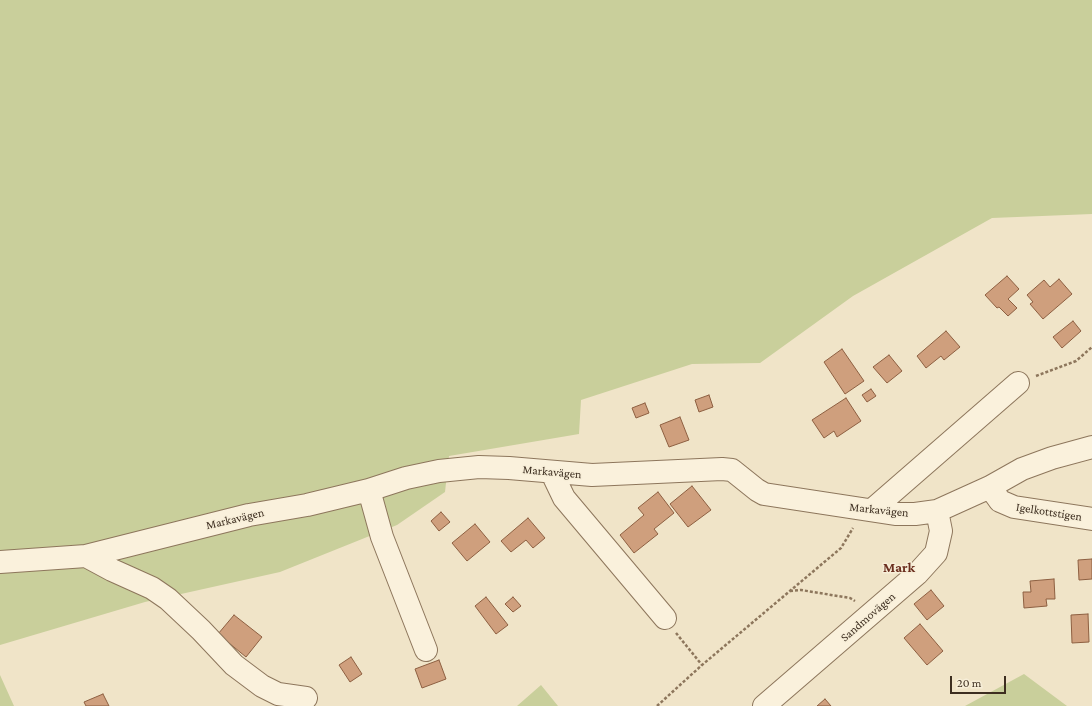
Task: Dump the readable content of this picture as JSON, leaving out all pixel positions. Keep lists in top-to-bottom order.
{
  "streets": {
    "street": ["Markavägen", "Igelkottstigen", "Sandmovägen"]
  },
  "crossings": [
    ["Markavägen", "Igelkottstigen"],
    ["Markavägen", "Sandmovägen"]
  ],
  "districts": ["Mark"],
  "scale_bar": "20 m"
}
